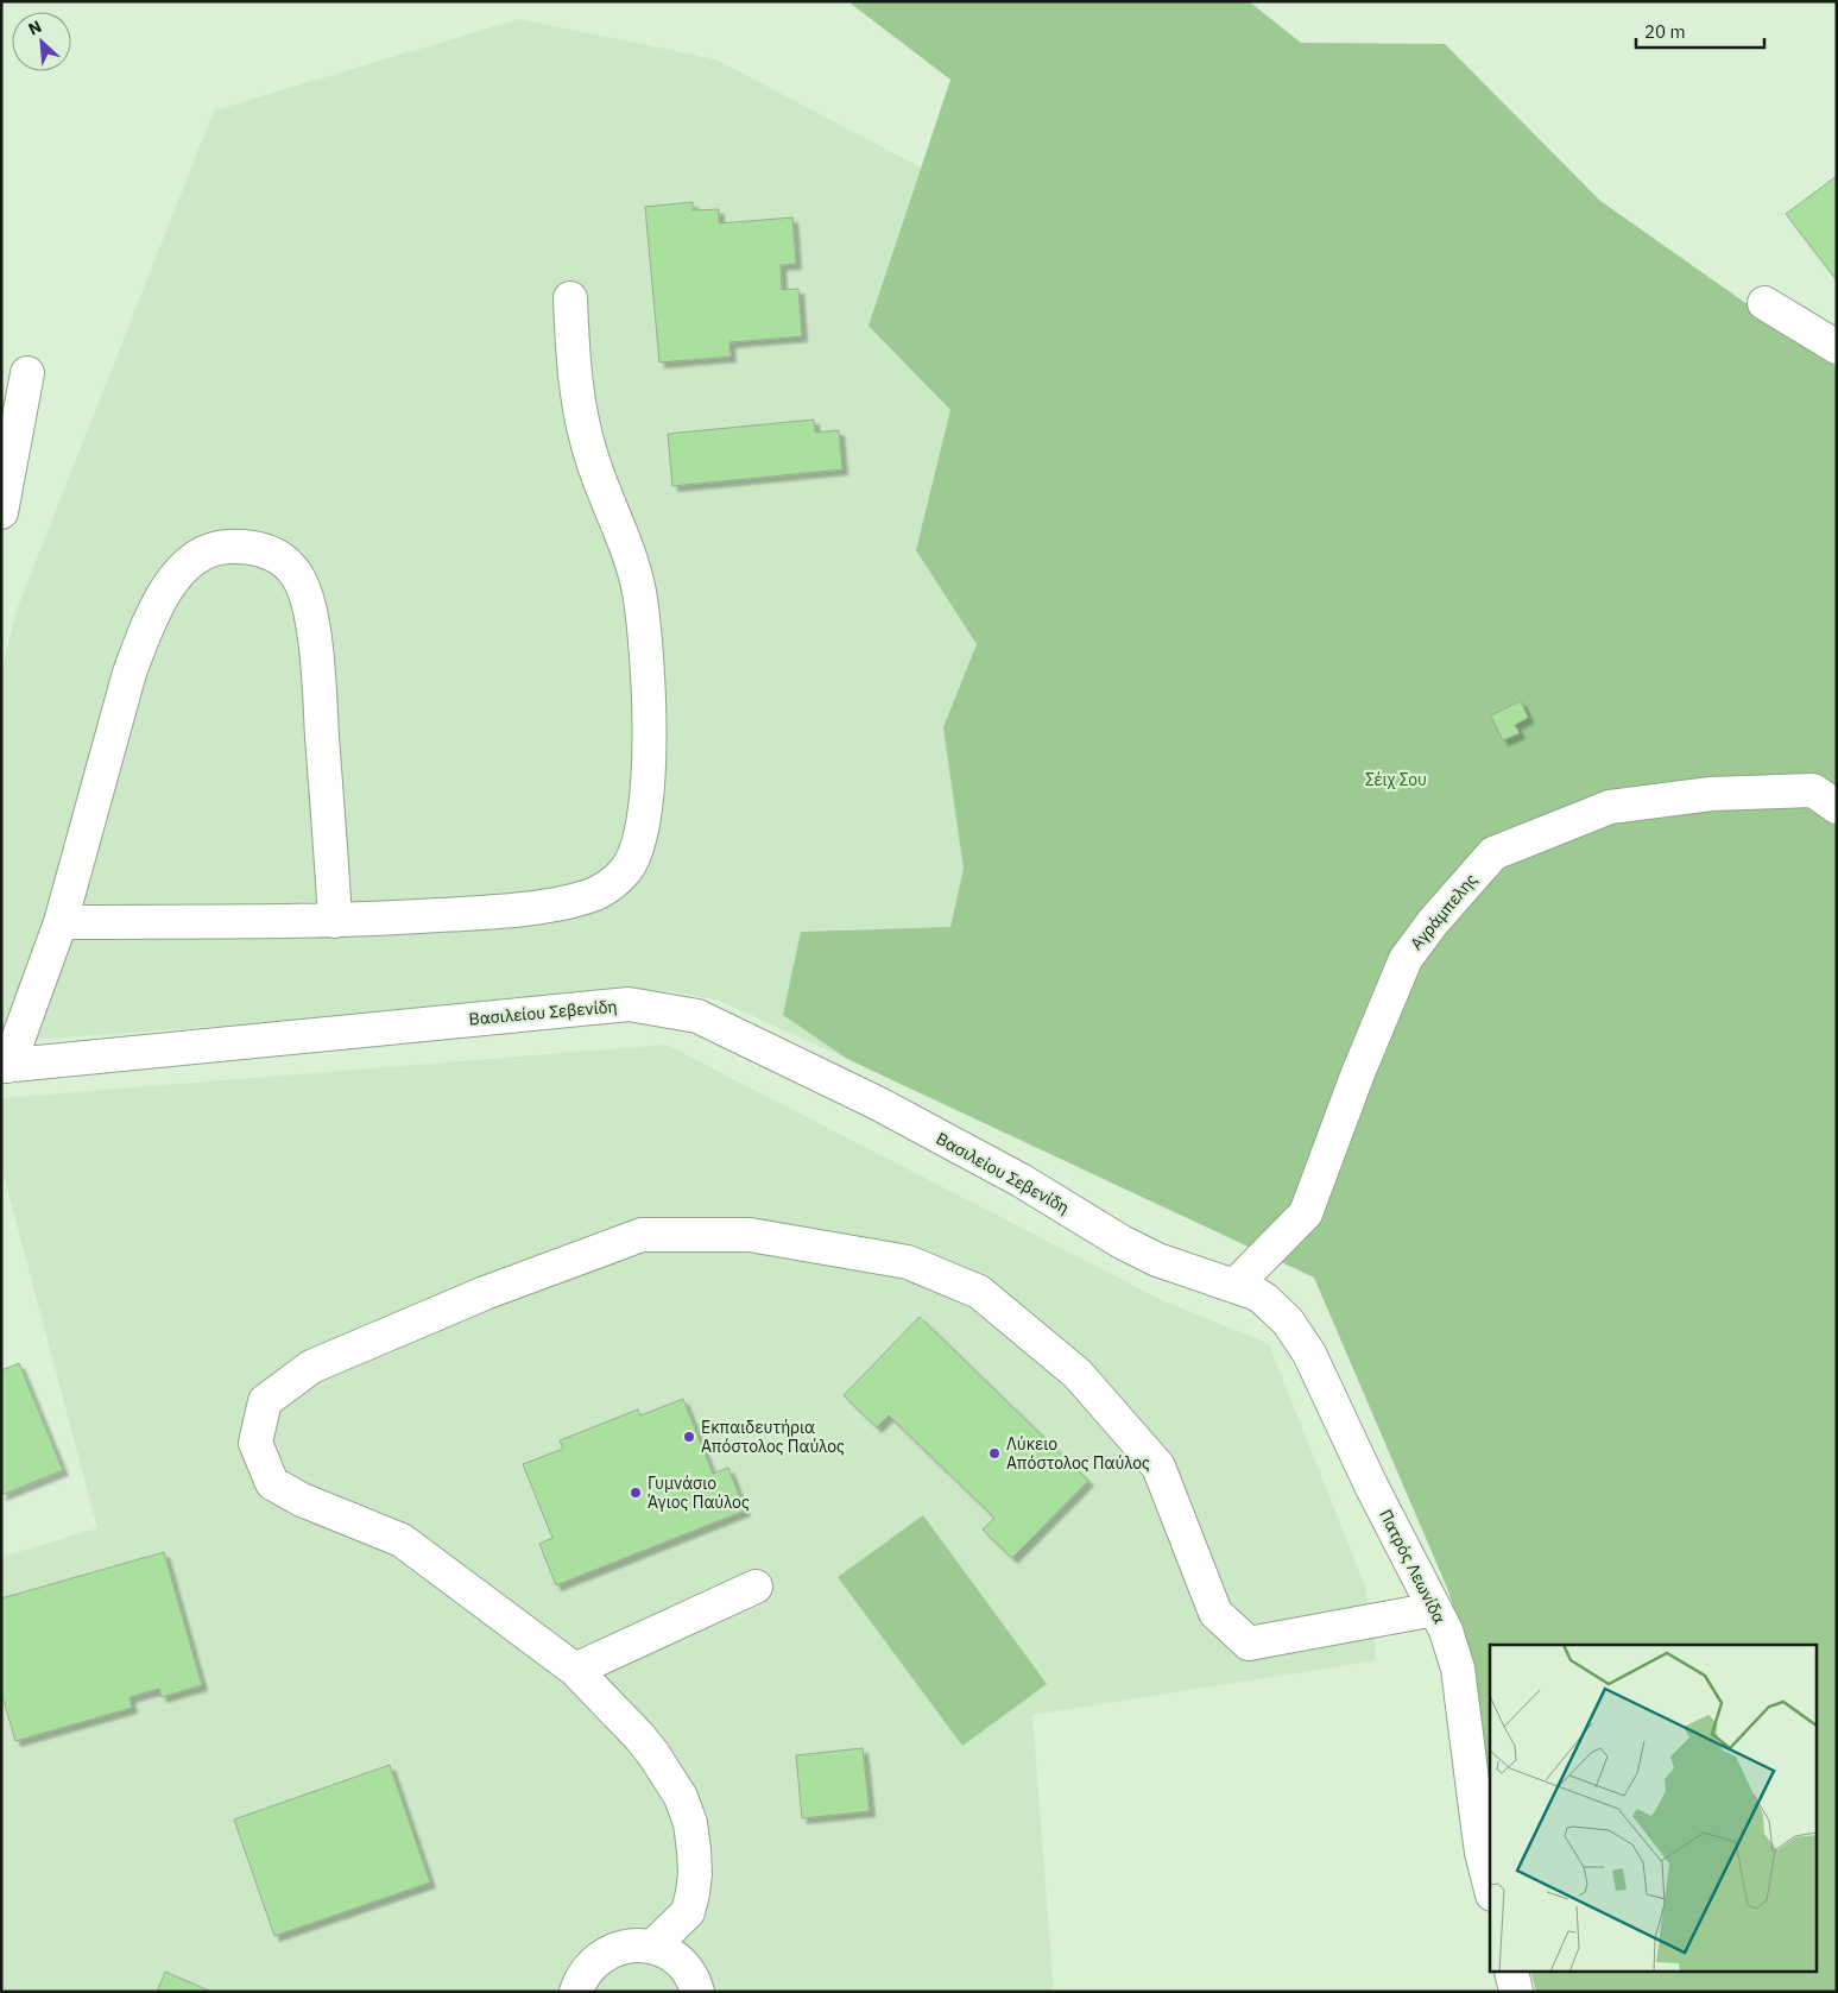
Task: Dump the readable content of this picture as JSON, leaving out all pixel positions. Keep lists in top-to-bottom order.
{
  "streets": {
    "street": ["Αγράμπελης", "Βασιλείου Σεβενίδη", "Πατρός Λεωνίδα"]
  },
  "crossings": [
    ["Αγράμπελης", "Βασιλείου Σεβενίδη"],
    ["Αγράμπελης", "Πατρός Λεωνίδα"],
    ["Βασιλείου Σεβενίδη", "Πατρός Λεωνίδα"]
  ],
  "parks": ["Σέιχ Σου"],
  "places": ["Εκπαιδευτήρια Απόστολος Παύλος", "Λύκειο Απόστολος Παύλος", "Γυμνάσιο Άγιος Παύλος"],
  "scale_bar": "20 m",
  "north": "top left"
}
